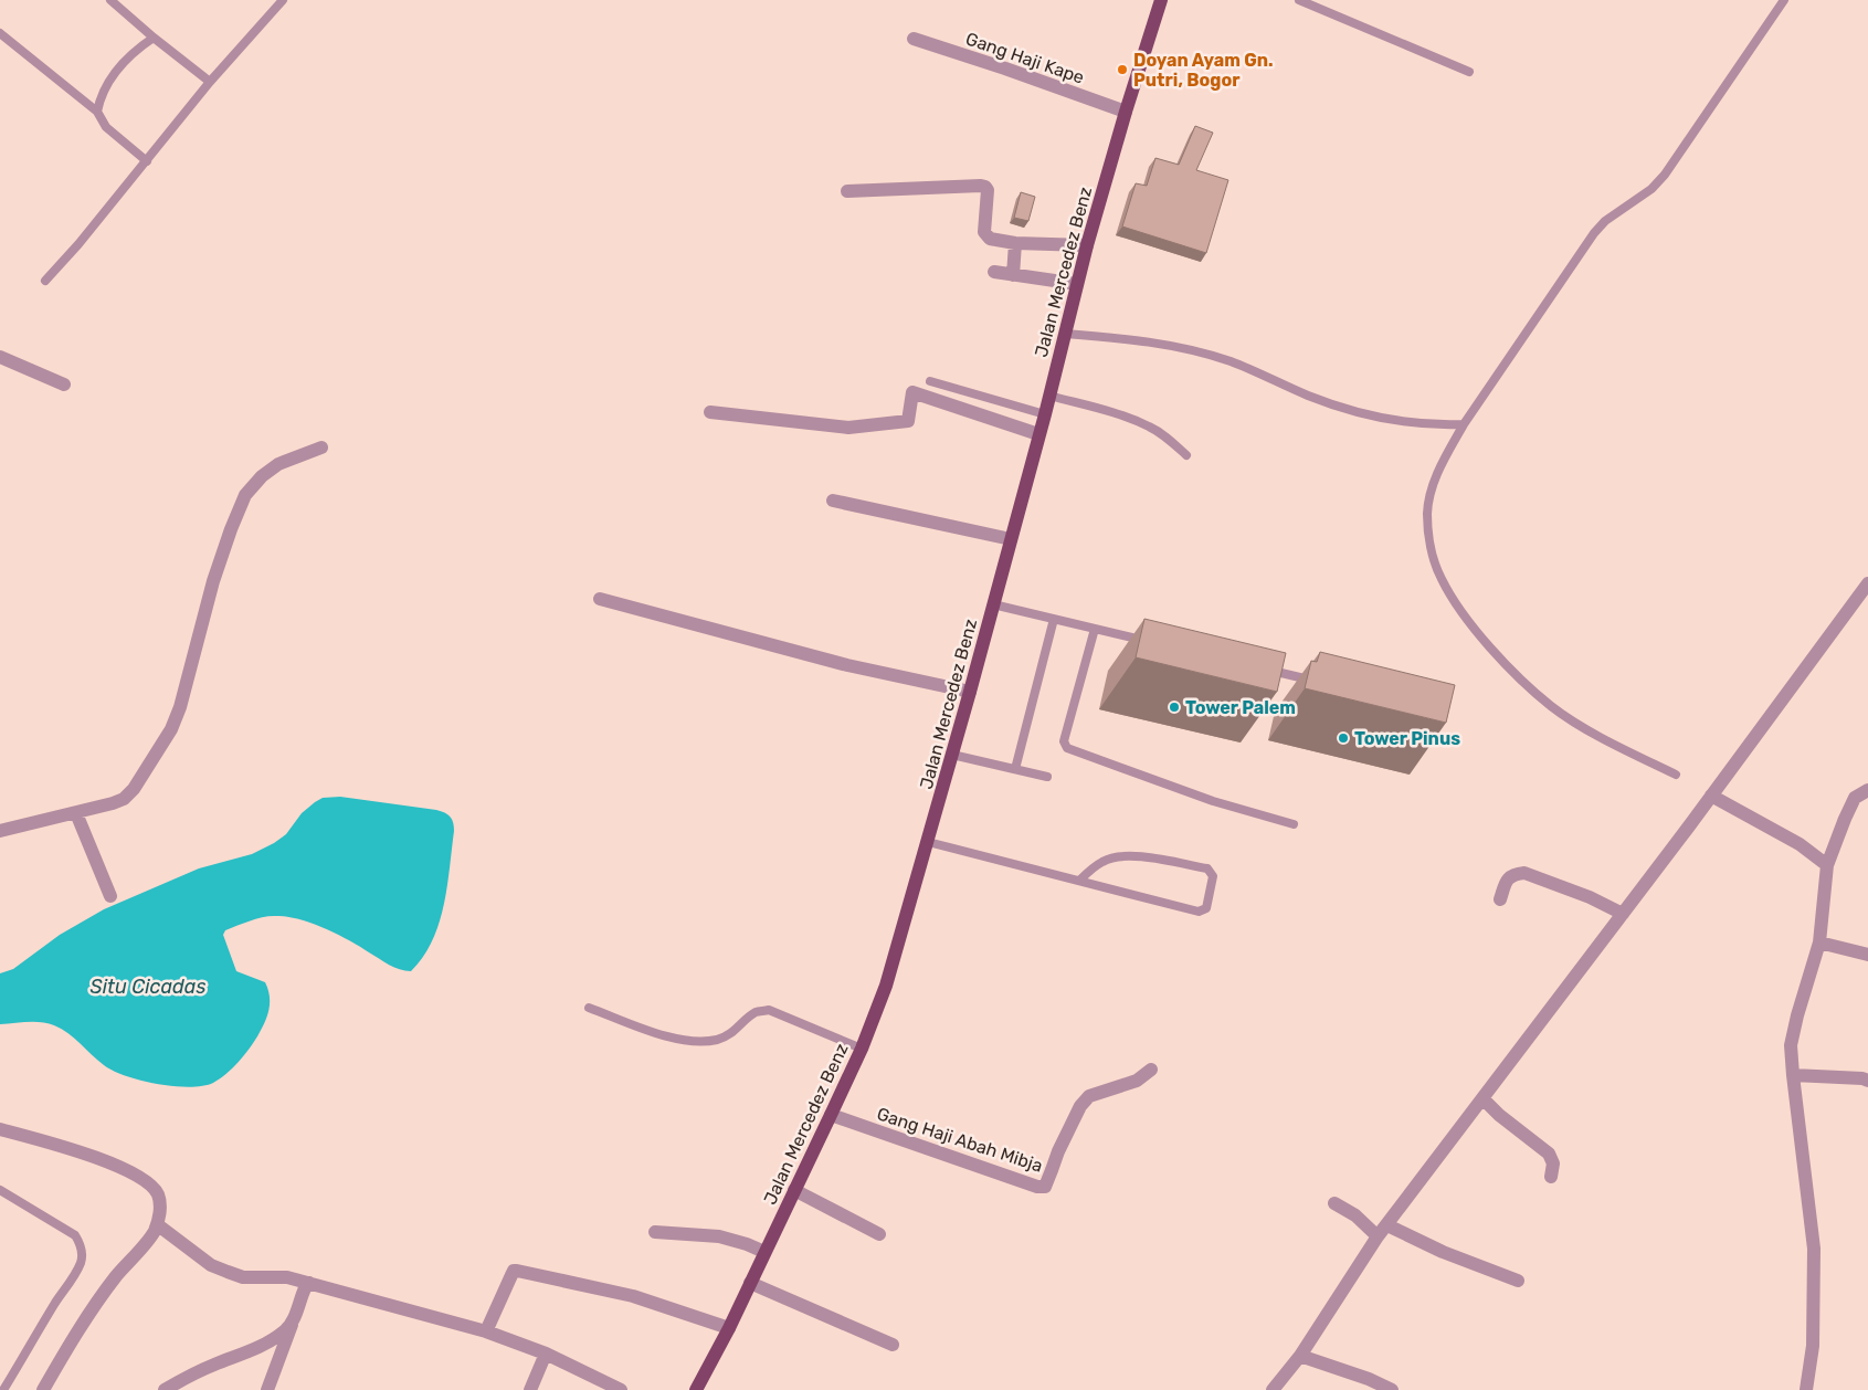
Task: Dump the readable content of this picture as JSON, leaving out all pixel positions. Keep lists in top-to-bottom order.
{
  "streets": {
    "main road": ["Jalan Mercedez Benz"],
    "street": ["Gang Haji Kape", "Gang Haji Abah Mibja"]
  },
  "crossings": [
    ["Gang Haji Kape", "Jalan Mercedez Benz"],
    ["Jalan Mercedez Benz", "Gang Haji Abah Mibja"]
  ],
  "water": ["Situ Cicadas"],
  "places": ["Doyan Ayam Gn. Putri, Bogor", "Tower Palem", "Tower Pinus"]
}
